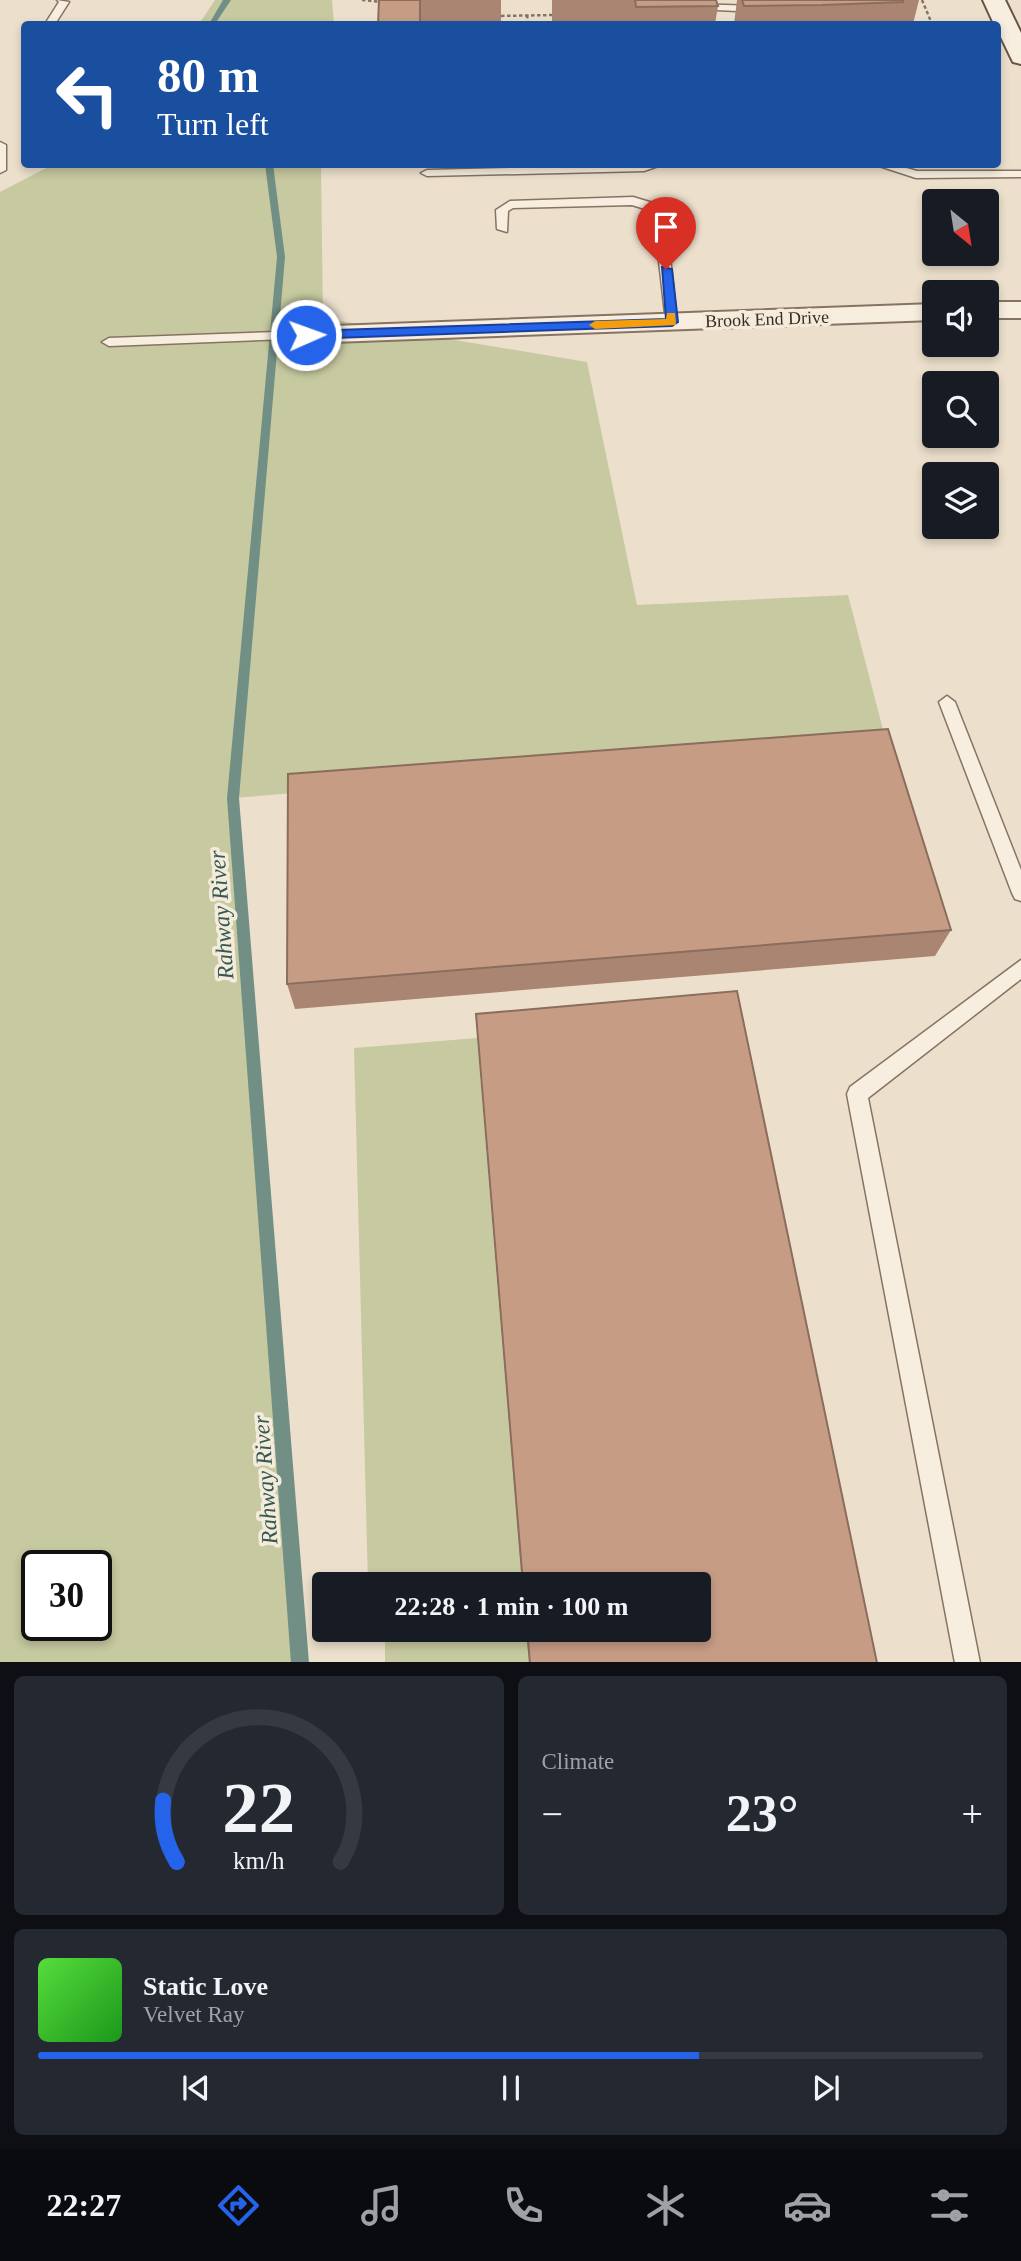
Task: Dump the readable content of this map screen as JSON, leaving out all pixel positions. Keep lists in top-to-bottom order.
{
  "streets": {
    "street": ["Brook End Drive"]
  },
  "water": ["Rahway River"],
  "north": "bottom right",
  "page": {
    "turn": ["80 m", "Turn left"],
    "limit": "30",
    "trip": "22:28 · 1 min · 100 m",
    "tile": "Climate",
    "heat": ["−", "23°", "+"],
    "song": ["Static Love", "Velvet Ray"],
    "tabs": "22:27",
    "gauge": ["22", "km/h"]
  }
}
